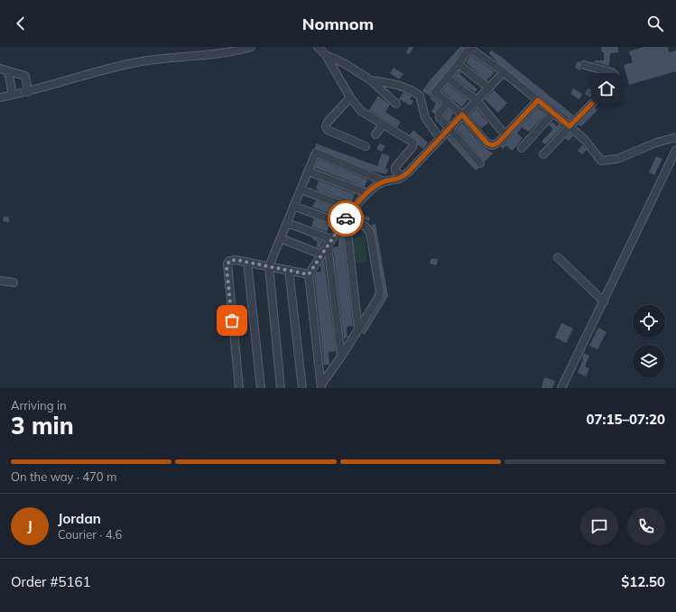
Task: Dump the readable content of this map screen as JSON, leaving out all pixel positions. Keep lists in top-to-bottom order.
{
  "page": {
    "header": "Nomnom",
    "heading": ["3 min", "Arriving in", "07:15–07:20"],
    "panel": [
      "Jordan",
      "Courier · 4.6",
      "Order #5161",
      "$12.50"
    ],
    "bar": "On the way · 470 m",
    "round": "J"
  }
}
